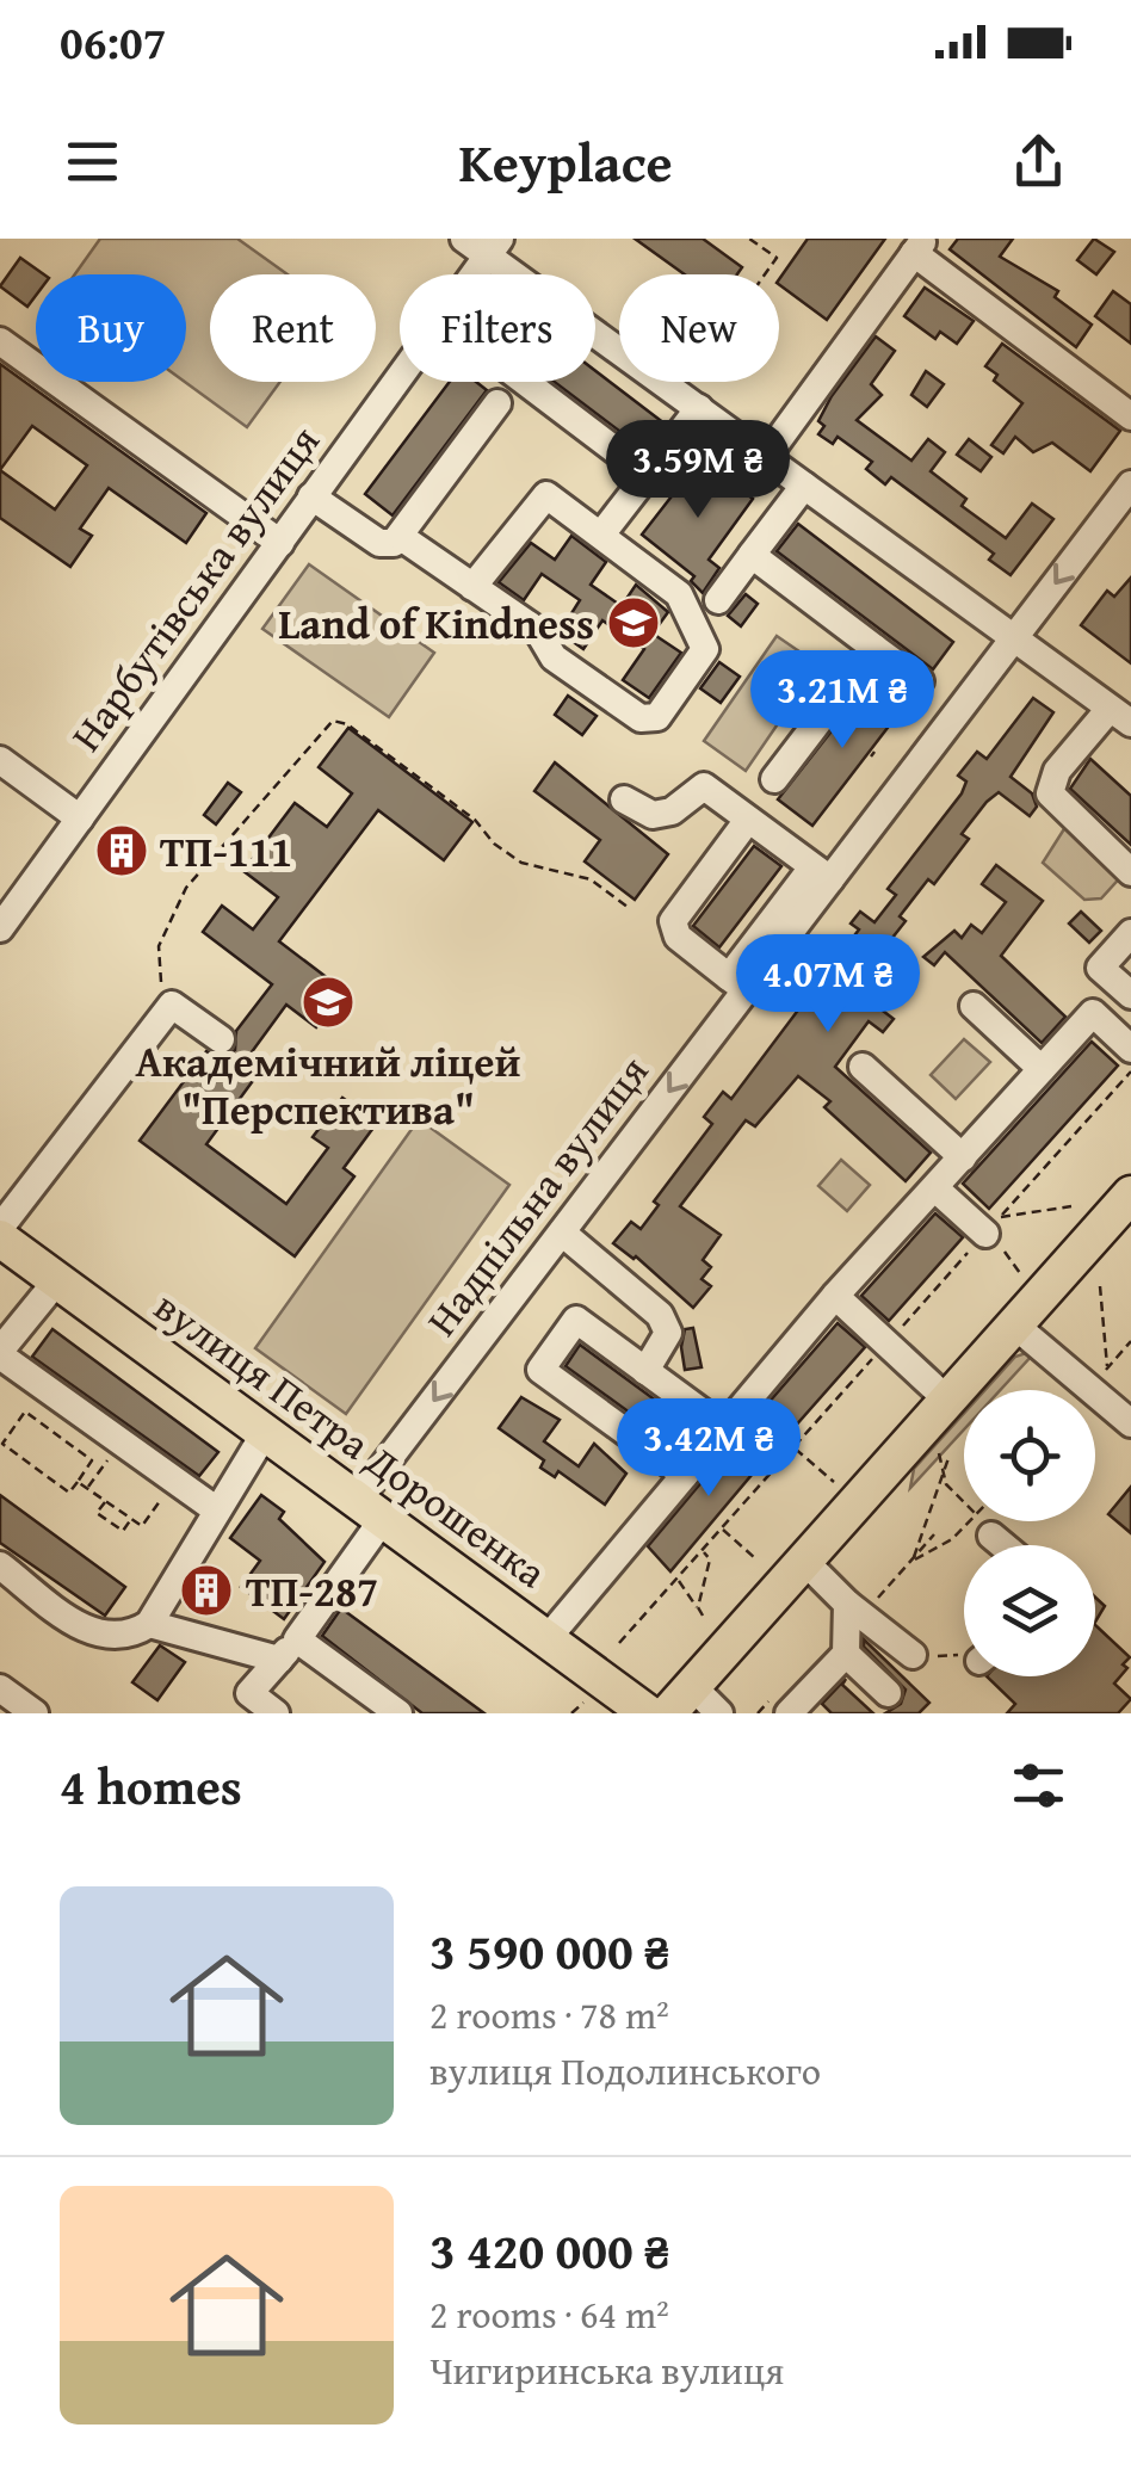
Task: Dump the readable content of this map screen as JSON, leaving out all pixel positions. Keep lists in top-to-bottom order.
{
  "streets": {
    "main road": ["вулиця Петра Дорошенка"],
    "street": ["Нарбутівська вулиця", "Надпільна вулиця"]
  },
  "crossings": [
    ["Надпільна вулиця", "вулиця Петра Дорошенка"]
  ],
  "one_way": ["Надпільна вулиця"],
  "places": {
    "school or university": ["Land of Kindness", "Академічний ліцей \"Перспектива\""],
    "building": ["ТП-111", "ТП-287"]
  },
  "page": {
    "status": "06:07",
    "header": "Keyplace",
    "chip": [
      "Buy",
      "Rent",
      "Filters",
      "New"
    ],
    "price": [
      "3.59M ₴",
      "3.21M ₴",
      "4.07M ₴",
      "3.42M ₴"
    ],
    "heading": "4 homes",
    "list": [
      {
        "name": "3 590 000 ₴",
        "note": "2 rooms · 78 m² · вулиця Подолинського"
      },
      {
        "name": "3 420 000 ₴",
        "note": "2 rooms · 64 m² · Чигиринська вулиця"
      }
    ]
  }
}
